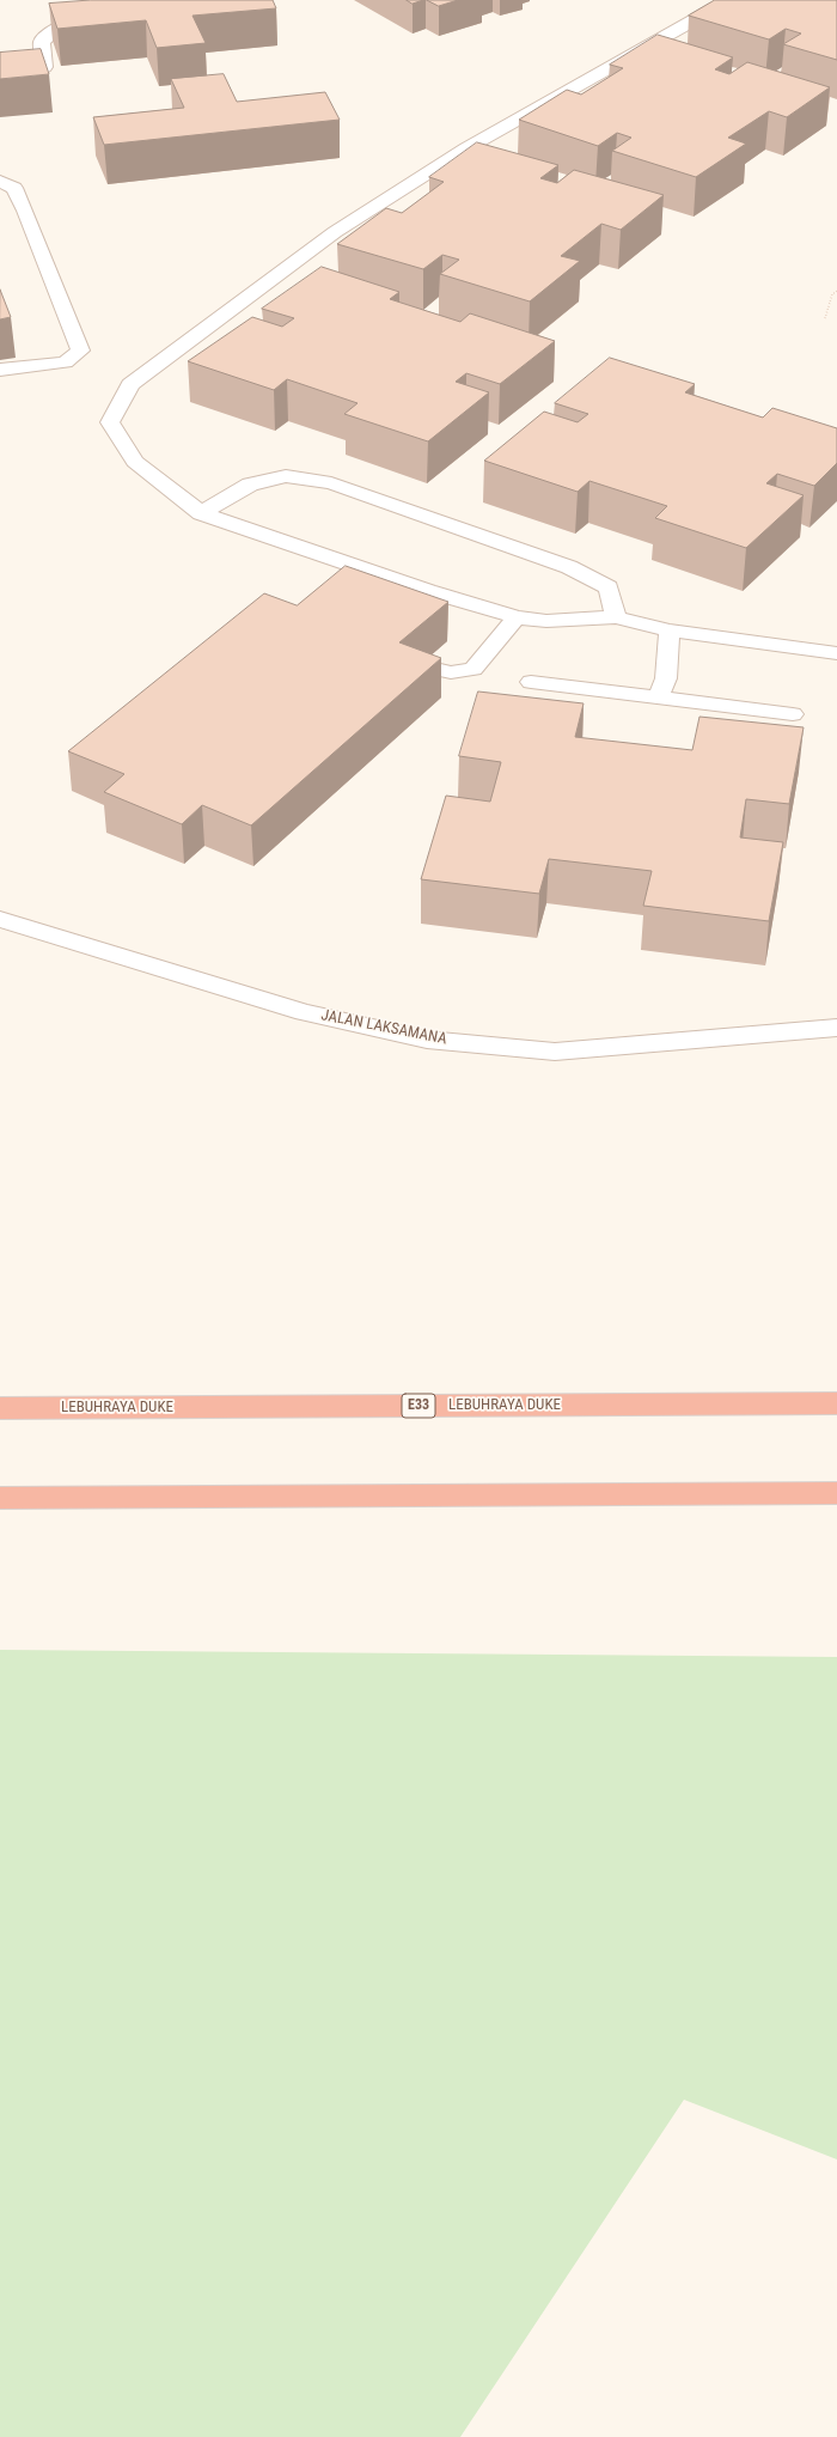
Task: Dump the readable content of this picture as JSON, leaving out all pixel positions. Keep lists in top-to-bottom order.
{
  "streets": {
    "highway": ["E33", "LEBUHRAYA DUKE"],
    "street": ["JALAN LAKSAMANA"]
  }
}
